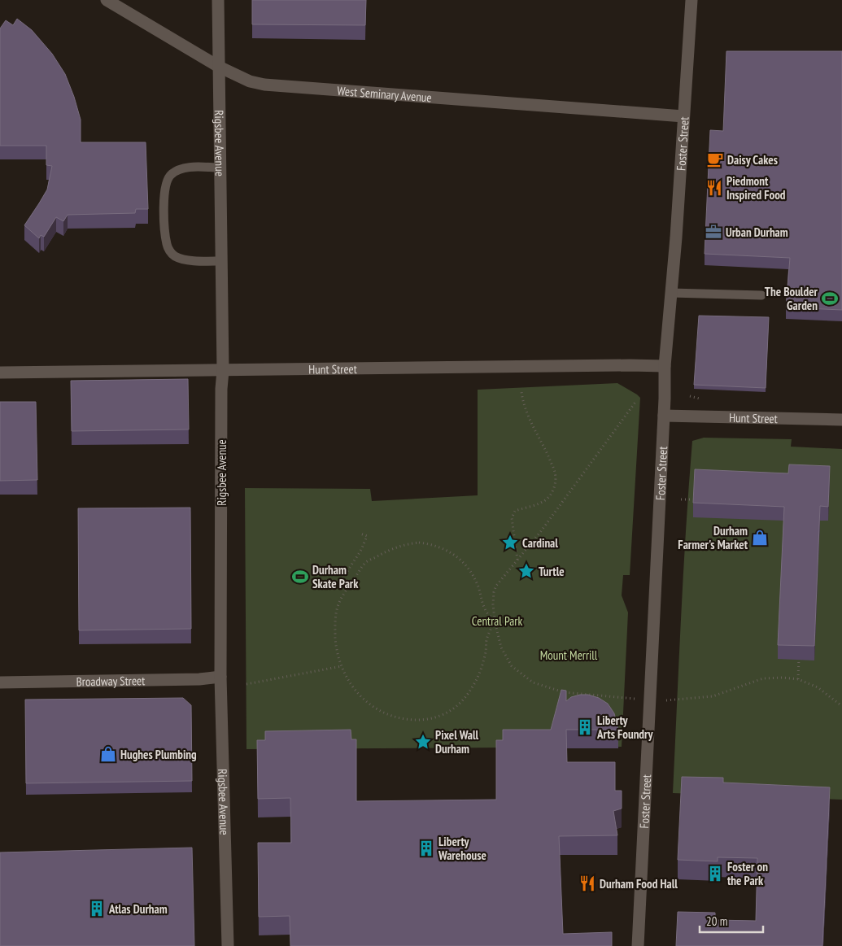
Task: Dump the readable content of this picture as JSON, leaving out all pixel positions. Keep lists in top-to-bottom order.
{
  "streets": {
    "street": [
      "West Seminary Avenue",
      "Rigsbee Avenue",
      "Foster Street",
      "Hunt Street",
      "Broadway Street"
    ]
  },
  "crossings": [
    ["West Seminary Avenue", "Rigsbee Avenue"],
    ["West Seminary Avenue", "Foster Street"],
    ["Rigsbee Avenue", "Hunt Street"],
    ["Rigsbee Avenue", "Broadway Street"],
    ["Foster Street", "Hunt Street"]
  ],
  "parks": ["Central Park", "Mount Merrill"],
  "places": {
    "cafe": ["Daisy Cakes"],
    "restaurant": ["Piedmont Inspired Food", "Durham Food Hall"],
    "office": ["Urban Durham"],
    "sports": ["The Boulder Garden", "Durham Skate Park"],
    "shop": ["Durham Farmer's Market", "Hughes Plumbing"],
    "place": ["Cardinal", "Turtle", "Pixel Wall Durham"],
    "building": [
      "Liberty Arts Foundry",
      "Liberty Warehouse",
      "Foster on the Park",
      "Atlas Durham"
    ]
  },
  "scale_bar": "20 m"
}
